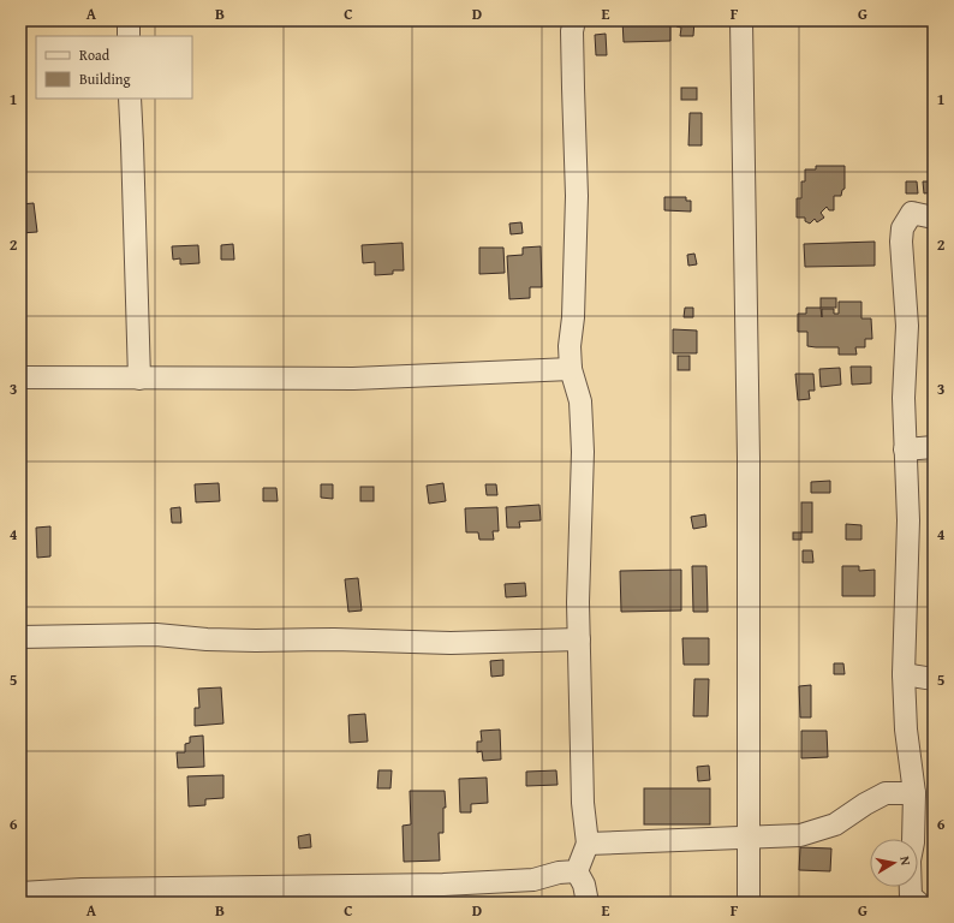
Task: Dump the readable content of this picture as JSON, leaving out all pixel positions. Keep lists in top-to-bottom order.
{
  "legend": ["Road", "Building"],
  "north": "right",
  "grid": {
    "columns": [
      "A",
      "B",
      "C",
      "D",
      "E",
      "F",
      "G"
    ],
    "rows": [
      "1",
      "2",
      "3",
      "4",
      "5",
      "6"
    ]
  }
}
